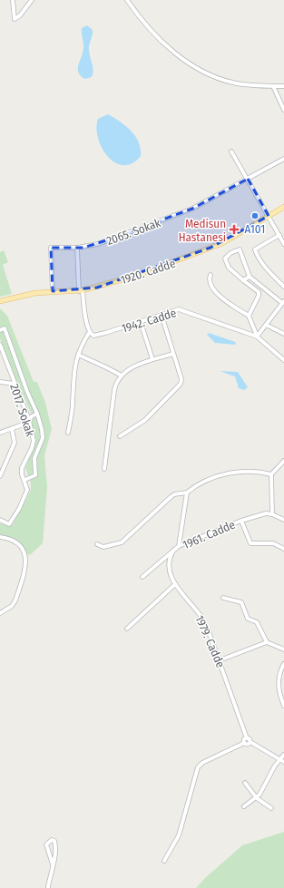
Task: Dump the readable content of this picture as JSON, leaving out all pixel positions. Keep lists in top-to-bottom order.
{
  "streets": {
    "main road": ["1920. Cadde"],
    "street": [
      "2065. Sokak",
      "1942. Cadde",
      "2017. Sokak",
      "1961. Cadde",
      "1979. Cadde"
    ]
  },
  "crossings": [
    ["2065. Sokak", "1920. Cadde"],
    ["1961. Cadde", "1979. Cadde"]
  ],
  "places": {
    "other": ["A101"],
    "health": ["Medisun Hastanesi"]
  }
}
